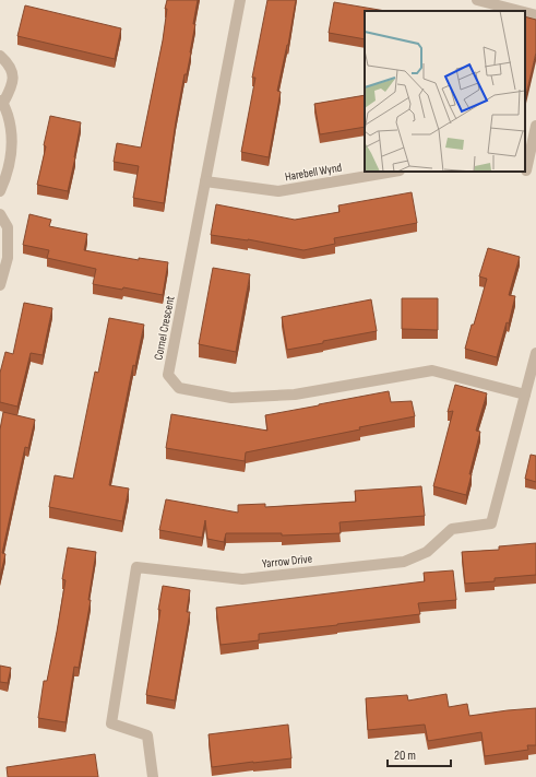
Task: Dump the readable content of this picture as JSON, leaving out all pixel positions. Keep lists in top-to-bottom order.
{
  "streets": {
    "street": ["Harebell Wynd", "Cornel Crescent", "Yarrow Drive"]
  },
  "crossings": [
    ["Harebell Wynd", "Cornel Crescent"],
    ["Cornel Crescent", "Yarrow Drive"]
  ],
  "scale_bar": "20 m"
}
